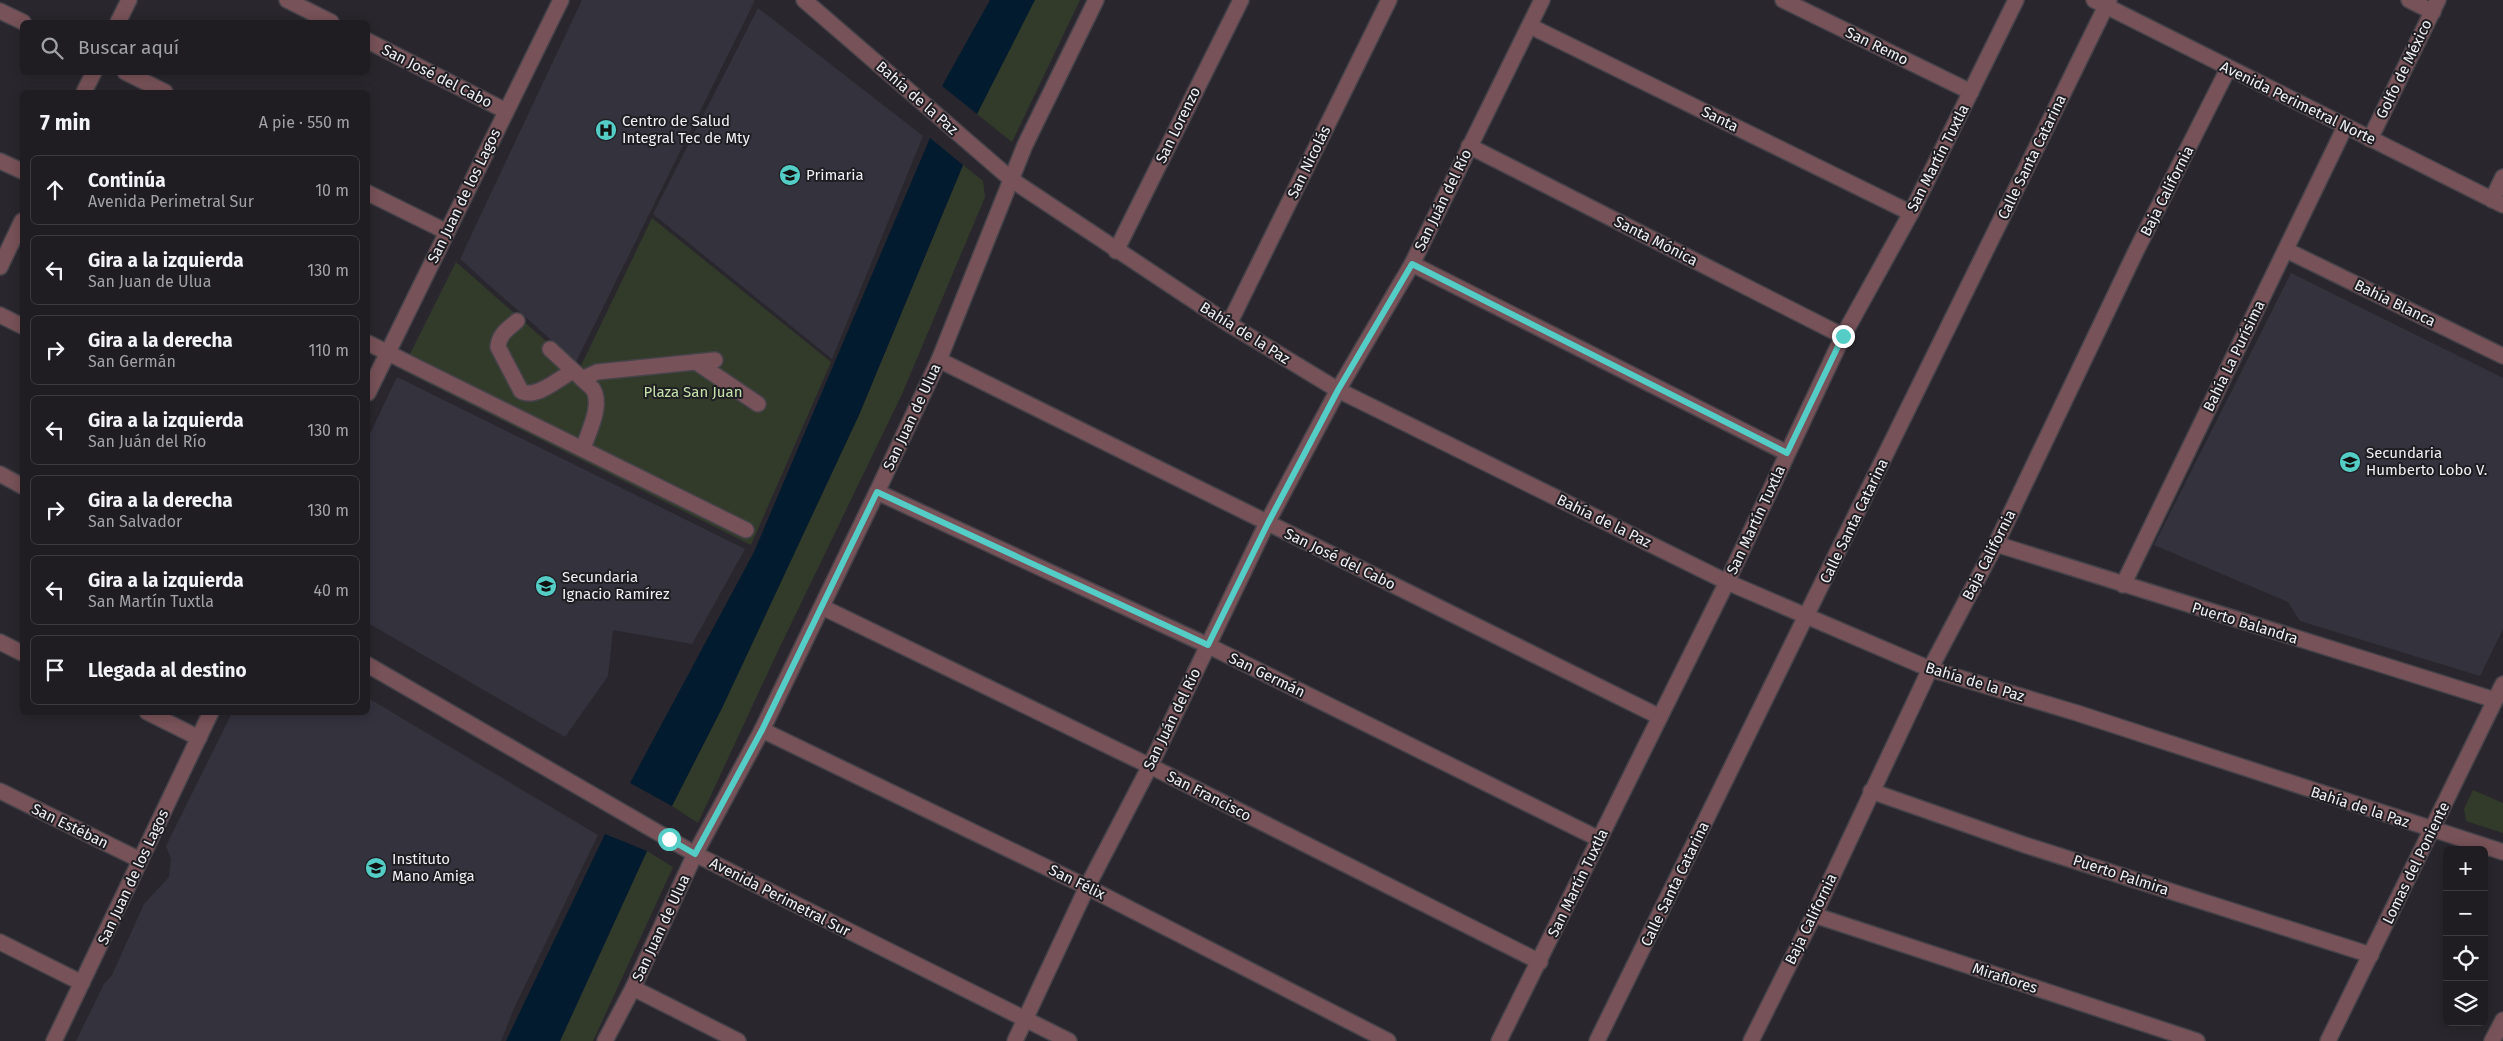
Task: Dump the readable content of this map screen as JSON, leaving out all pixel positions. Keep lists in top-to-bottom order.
{
  "streets": {
    "street": [
      "San Remo",
      "Golfo de México",
      "San José del Cabo",
      "Bahía de la Paz",
      "Avenida Perimetral Norte",
      "Santa",
      "San Lorenzo",
      "Calle Santa Catarina",
      "San Martín Tuxtla",
      "San Nicolás",
      "Baja California",
      "San Juan de los Lagos",
      "San Juán del Río",
      "Santa Mónica",
      "Bahía Blanca",
      "Bahía La Purísima",
      "San Juan de Ulua",
      "Puerto Balandra",
      "San Germán",
      "San Francisco",
      "San Estéban",
      "Lomas del Poniente",
      "Puerto Palmira",
      "San Félix",
      "Avenida Perimetral Sur",
      "Miraflores"
    ]
  },
  "crossings": [
    ["San Remo", "San Martín Tuxtla"],
    ["Golfo de México", "Avenida Perimetral Norte"],
    ["San José del Cabo", "San Martín Tuxtla"],
    ["San José del Cabo", "San Juan de los Lagos"],
    ["San José del Cabo", "San Juán del Río"],
    ["San José del Cabo", "San Juan de Ulua"],
    ["Bahía de la Paz", "San Lorenzo"],
    ["Bahía de la Paz", "Calle Santa Catarina"],
    ["Bahía de la Paz", "San Martín Tuxtla"],
    ["Bahía de la Paz", "San Nicolás"],
    ["Bahía de la Paz", "Baja California"],
    ["Bahía de la Paz", "San Juán del Río"],
    ["Bahía de la Paz", "San Juan de Ulua"],
    ["Bahía de la Paz", "Lomas del Poniente"],
    ["Avenida Perimetral Norte", "Calle Santa Catarina"],
    ["Avenida Perimetral Norte", "Baja California"],
    ["Avenida Perimetral Norte", "Bahía La Purísima"],
    ["Santa", "San Martín Tuxtla"],
    ["Santa", "San Juán del Río"],
    ["San Martín Tuxtla", "Santa Mónica"],
    ["San Martín Tuxtla", "San Germán"],
    ["San Martín Tuxtla", "San Francisco"],
    ["Baja California", "Puerto Balandra"],
    ["Baja California", "Puerto Palmira"],
    ["Baja California", "Miraflores"],
    ["San Juan de los Lagos", "San Estéban"],
    ["San Juán del Río", "Santa Mónica"],
    ["San Juán del Río", "San Germán"],
    ["San Juán del Río", "San Francisco"],
    ["San Juán del Río", "San Félix"],
    ["San Juán del Río", "Avenida Perimetral Sur"],
    ["Bahía Blanca", "Bahía La Purísima"],
    ["Bahía La Purísima", "Puerto Balandra"],
    ["San Juan de Ulua", "San Germán"],
    ["San Juan de Ulua", "San Francisco"],
    ["San Juan de Ulua", "San Félix"],
    ["San Juan de Ulua", "Avenida Perimetral Sur"],
    ["Puerto Balandra", "Lomas del Poniente"],
    ["Lomas del Poniente", "Puerto Palmira"]
  ],
  "parks": ["Plaza San Juan"],
  "places": {
    "hospital": ["Centro de Salud Integral Tec de Mty"],
    "school or university": [
      "Primaria",
      "Secundaria Humberto Lobo V.",
      "Secundaria Ignacio Ramírez",
      "Instituto Mano Amiga"
    ]
  },
  "page": {
    "search": "Buscar aquí",
    "heading": ["7 min", "A pie · 550 m"],
    "list": [
      ["Continúa", "Avenida Perimetral Sur", "10 m"],
      ["Gira a la izquierda", "San Juan de Ulua", "130 m"],
      ["Gira a la derecha", "San Germán", "110 m"],
      ["Gira a la izquierda", "San Juán del Río", "130 m"],
      ["Gira a la derecha", "San Salvador", "130 m"],
      ["Gira a la izquierda", "San Martín Tuxtla", "40 m"],
      "Llegada al destino"
    ],
    "map_buttons": ["+", "−"]
  }
}
